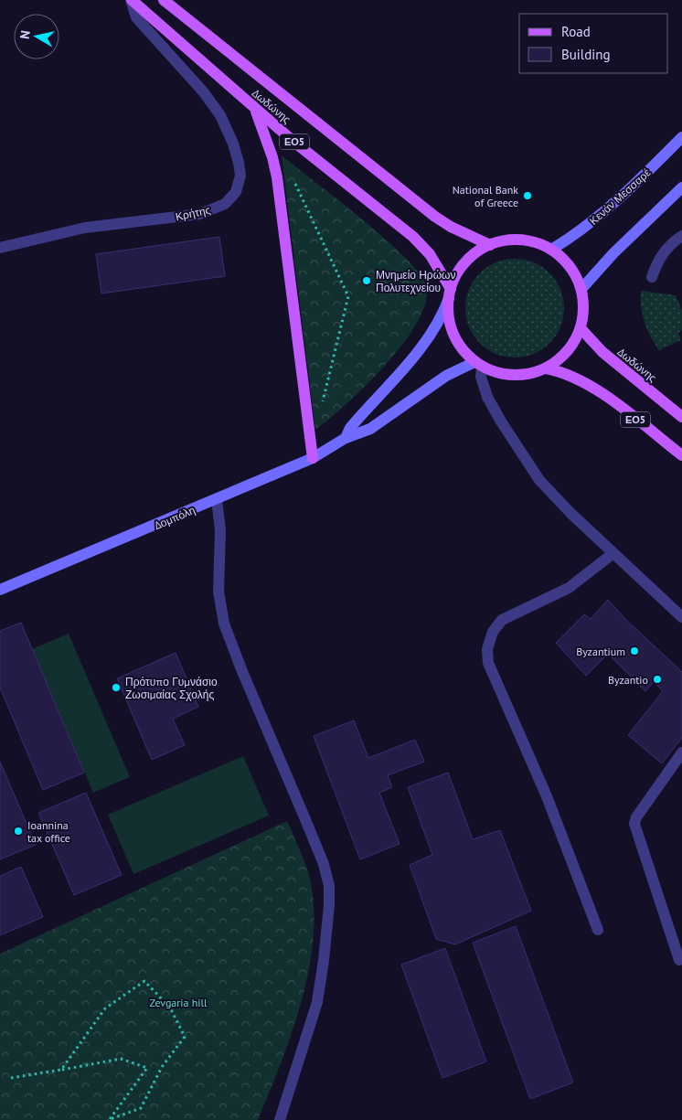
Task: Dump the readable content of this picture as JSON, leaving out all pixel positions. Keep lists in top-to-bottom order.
{
  "streets": {
    "main road": [
      "Δωδώνης",
      "ΕΟ5",
      "Κενάν Μεσσαρέ",
      "Δομπόλη"
    ],
    "street": ["Κρήτης"]
  },
  "crossings": [
    ["Δωδώνης", "Κενάν Μεσσαρέ"],
    ["Δωδώνης", "Κρήτης"]
  ],
  "parks": ["Zevgaria hill"],
  "places": [
    "National Bank of Greece",
    "Μνημείο Ηρώων Πολυτεχνείου",
    "Byzantium",
    "Byzantio",
    "Πρότυπο Γυμνάσιο Ζωσιμαίας Σχολής",
    "Ioannina tax office"
  ],
  "legend": ["Road", "Building"],
  "north": "left"
}
